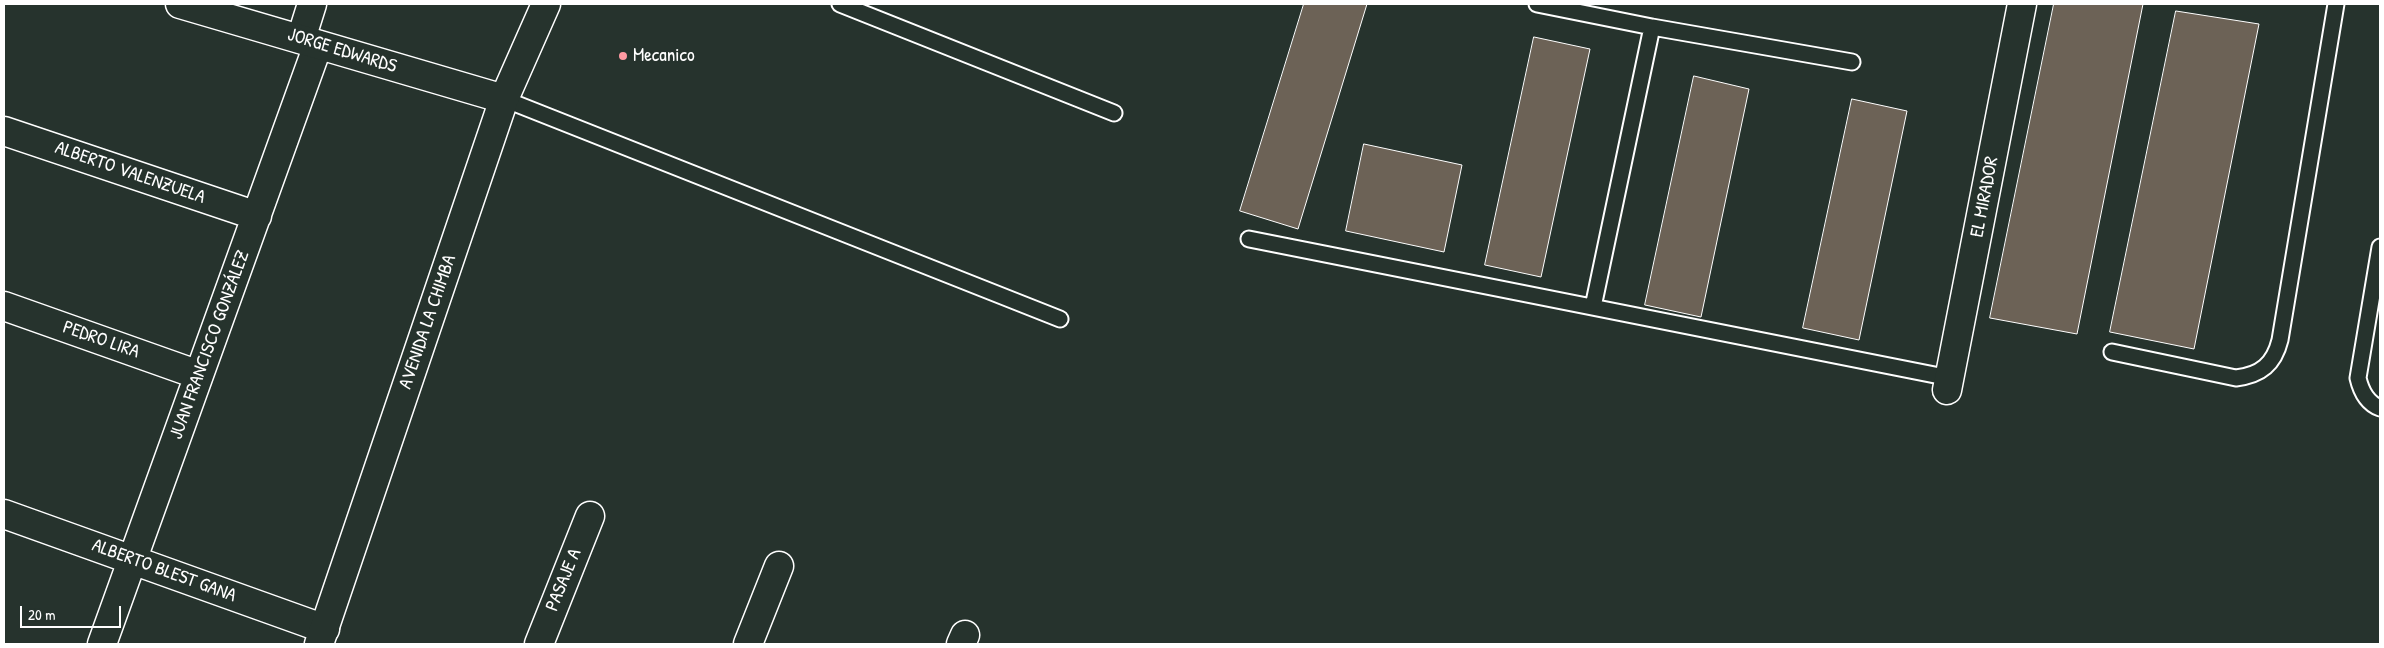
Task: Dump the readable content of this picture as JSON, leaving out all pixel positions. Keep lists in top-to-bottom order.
{
  "streets": {
    "street": [
      "JORGE EDWARDS",
      "ALBERTO VALENZUELA",
      "EL MIRADOR",
      "AVENIDA LA CHIMBA",
      "PEDRO LIRA",
      "JUAN FRANCISCO GONZÁLEZ",
      "ALBERTO BLEST GANA",
      "PASAJE A"
    ]
  },
  "crossings": [
    ["JORGE EDWARDS", "AVENIDA LA CHIMBA"],
    ["JORGE EDWARDS", "JUAN FRANCISCO GONZÁLEZ"],
    ["ALBERTO VALENZUELA", "JUAN FRANCISCO GONZÁLEZ"],
    ["AVENIDA LA CHIMBA", "ALBERTO BLEST GANA"],
    ["PEDRO LIRA", "JUAN FRANCISCO GONZÁLEZ"],
    ["JUAN FRANCISCO GONZÁLEZ", "ALBERTO BLEST GANA"]
  ],
  "places": ["Mecanico"],
  "scale_bar": "20 m"
}
